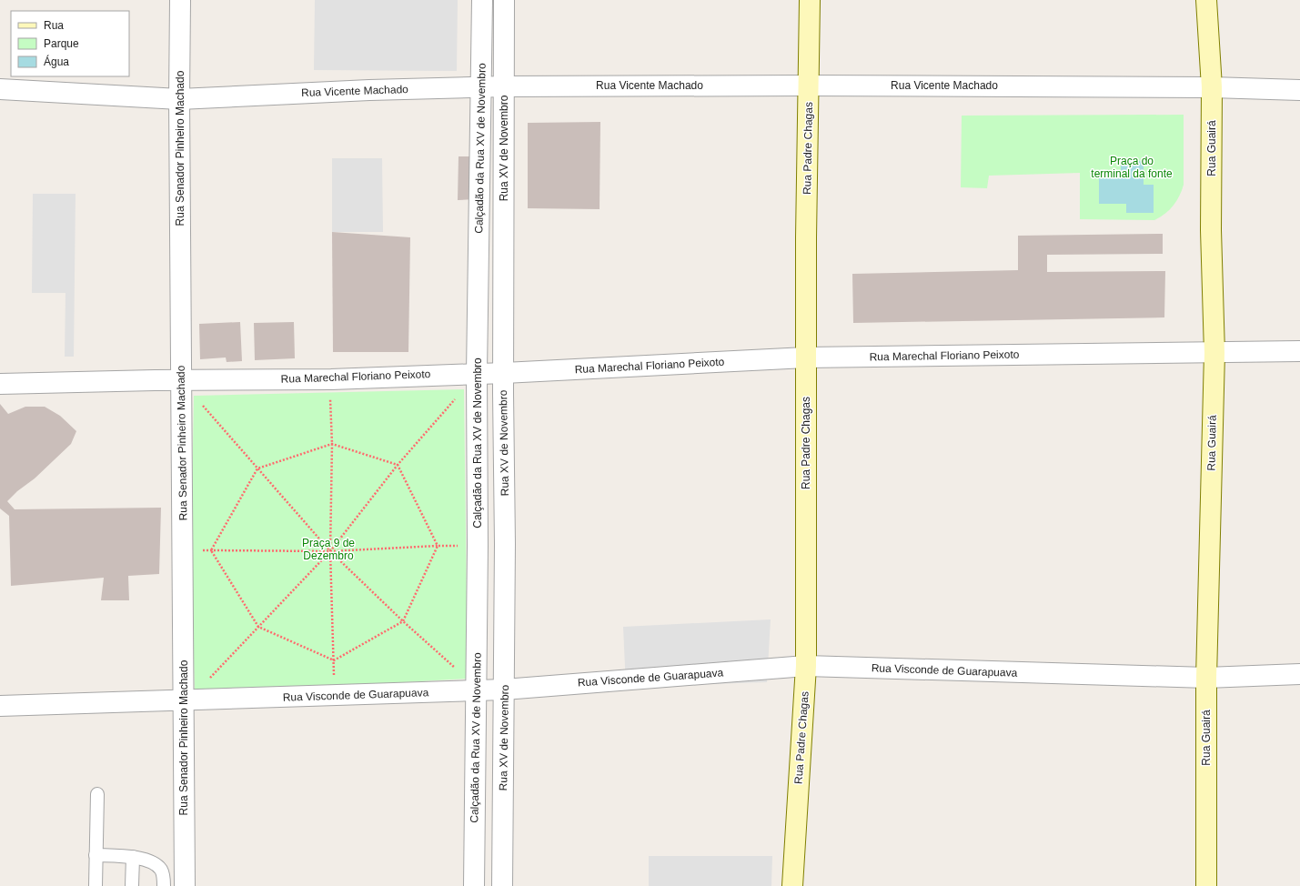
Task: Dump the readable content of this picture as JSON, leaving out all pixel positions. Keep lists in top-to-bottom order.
{
  "streets": {
    "street": [
      "Rua Vicente Machado",
      "Rua Senador Pinheiro Machado",
      "Calçadão da Rua XV de Novembro",
      "Rua XV de Novembro",
      "Rua Padre Chagas",
      "Rua Guairá",
      "Rua Marechal Floriano Peixoto",
      "Rua Visconde de Guarapuava"
    ]
  },
  "crossings": [
    ["Rua Vicente Machado", "Rua Senador Pinheiro Machado"],
    ["Rua Vicente Machado", "Calçadão da Rua XV de Novembro"],
    ["Rua Vicente Machado", "Rua XV de Novembro"],
    ["Rua Vicente Machado", "Rua Padre Chagas"],
    ["Rua Vicente Machado", "Rua Guairá"],
    ["Rua Senador Pinheiro Machado", "Rua Marechal Floriano Peixoto"],
    ["Rua Senador Pinheiro Machado", "Rua Visconde de Guarapuava"],
    ["Calçadão da Rua XV de Novembro", "Rua Marechal Floriano Peixoto"],
    ["Calçadão da Rua XV de Novembro", "Rua Visconde de Guarapuava"],
    ["Rua XV de Novembro", "Rua Marechal Floriano Peixoto"],
    ["Rua XV de Novembro", "Rua Visconde de Guarapuava"],
    ["Rua Padre Chagas", "Rua Marechal Floriano Peixoto"],
    ["Rua Padre Chagas", "Rua Visconde de Guarapuava"],
    ["Rua Guairá", "Rua Marechal Floriano Peixoto"],
    ["Rua Guairá", "Rua Visconde de Guarapuava"]
  ],
  "parks": ["Praça do terminal da fonte", "Praça 9 de Dezembro"],
  "legend": ["Rua", "Parque", "Água"]
}
